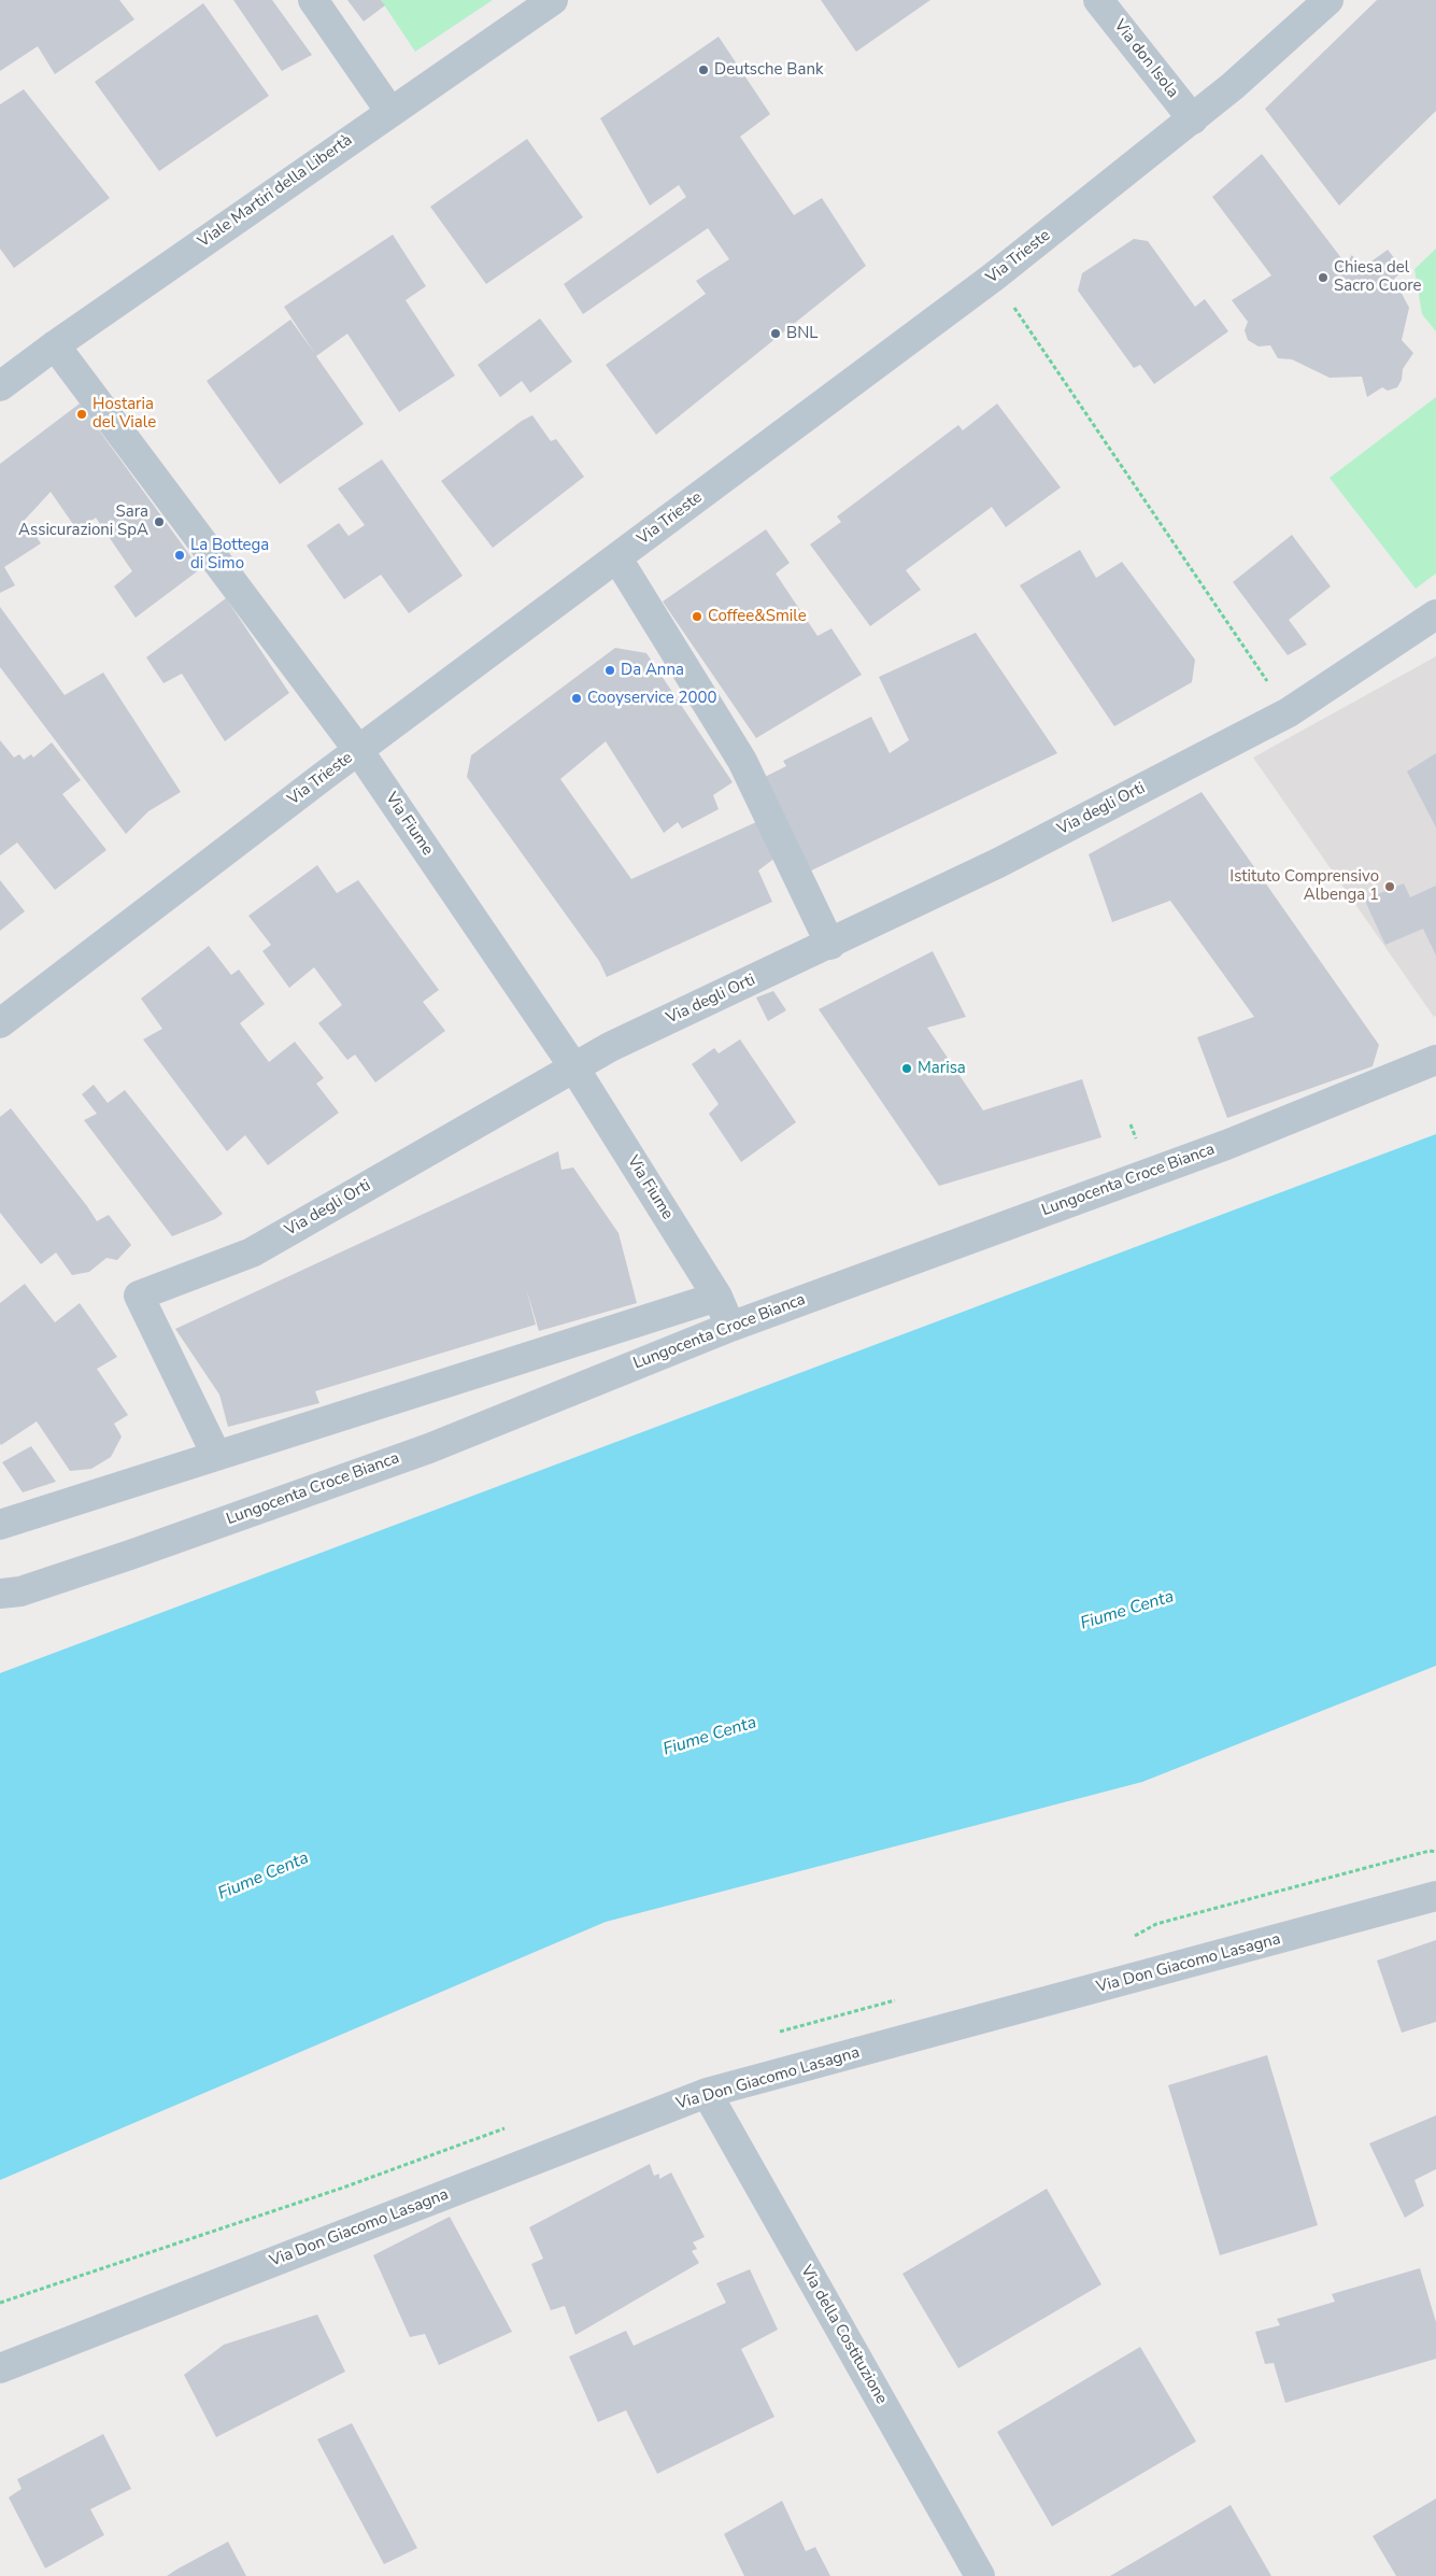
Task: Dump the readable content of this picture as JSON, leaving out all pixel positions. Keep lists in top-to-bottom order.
{
  "streets": {
    "street": [
      "Via don Isola",
      "Viale Martiri della Libertà",
      "Via Trieste",
      "Via degli Orti",
      "Via Fiume",
      "Lungocenta Croce Bianca",
      "Via Don Giacomo Lasagna",
      "Via della Costituzione"
    ]
  },
  "crossings": [
    ["Via don Isola", "Via Trieste"],
    ["Viale Martiri della Libertà", "Via Fiume"],
    ["Via Trieste", "Via Fiume"],
    ["Via degli Orti", "Via Fiume"],
    ["Via Fiume", "Lungocenta Croce Bianca"],
    ["Via Don Giacomo Lasagna", "Via della Costituzione"]
  ],
  "water": ["Fiume Centa"],
  "places": [
    "Deutsche Bank",
    "Chiesa del Sacro Cuore",
    "BNL",
    "Hostaria del Viale",
    "Sara Assicurazioni SpA",
    "La Bottega di Simo",
    "Coffee&Smile",
    "Da Anna",
    "Cooyservice 2000",
    "Istituto Comprensivo Albenga 1",
    "Marisa"
  ]
}
